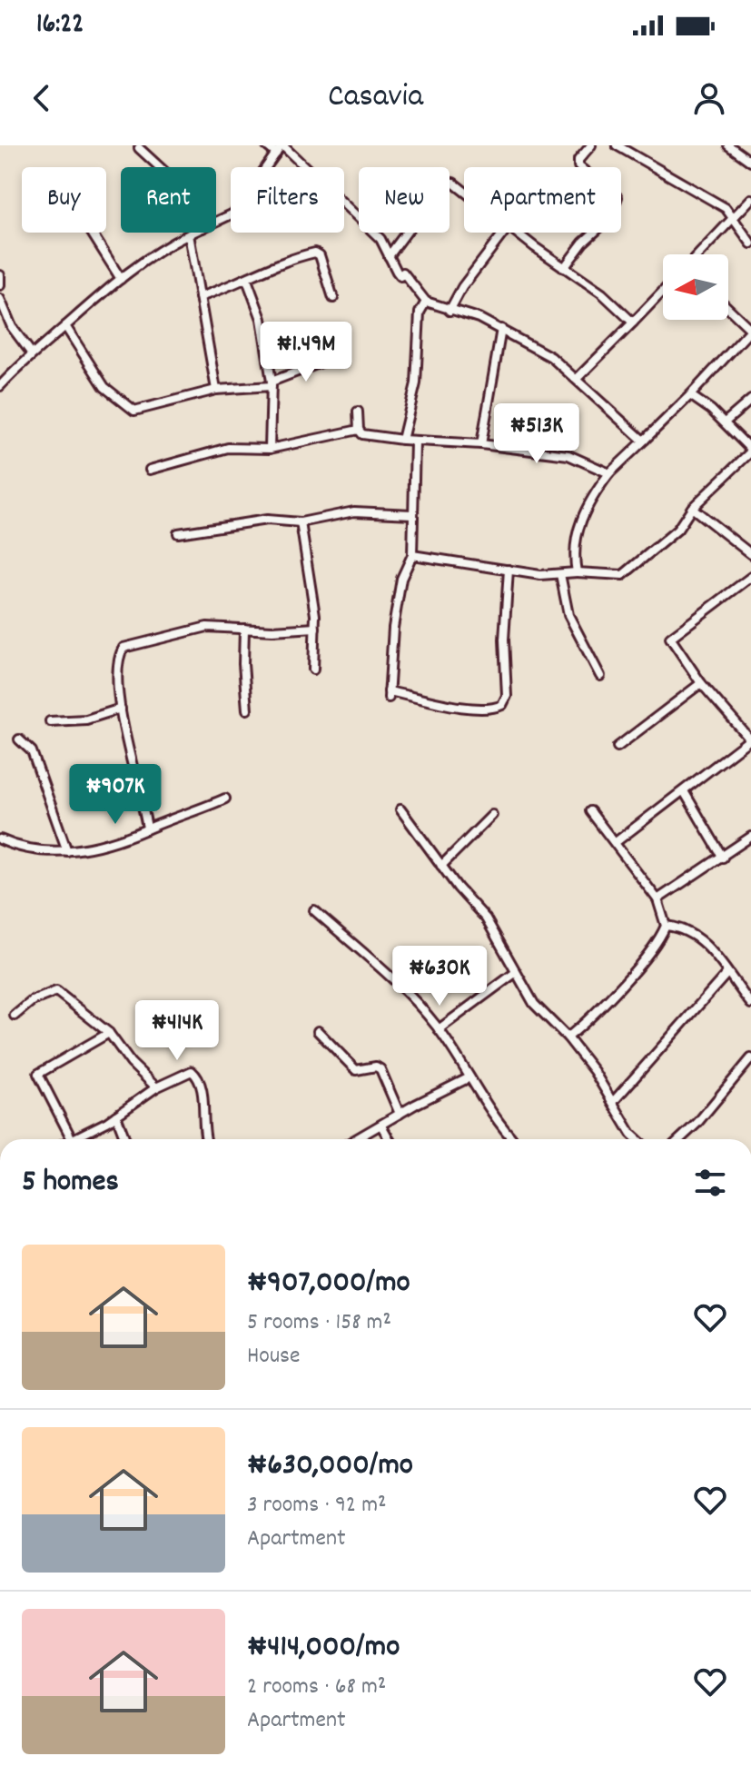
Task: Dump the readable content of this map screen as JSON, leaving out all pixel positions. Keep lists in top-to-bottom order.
{
  "north": "left",
  "page": {
    "status": "16:22",
    "header": "Casavia",
    "chip": [
      "Buy",
      "Rent",
      "Filters",
      "New",
      "Apartment"
    ],
    "price": [
      "₦1.49M",
      "₦513K",
      "₦907K",
      "₦630K",
      "₦414K"
    ],
    "heading": "5 homes",
    "list": [
      {
        "name": "₦907,000/mo",
        "note": "5 rooms · 158 m² · House"
      },
      {
        "name": "₦630,000/mo",
        "note": "3 rooms · 92 m² · Apartment"
      },
      {
        "name": "₦414,000/mo",
        "note": "2 rooms · 68 m² · Apartment"
      }
    ]
  }
}
